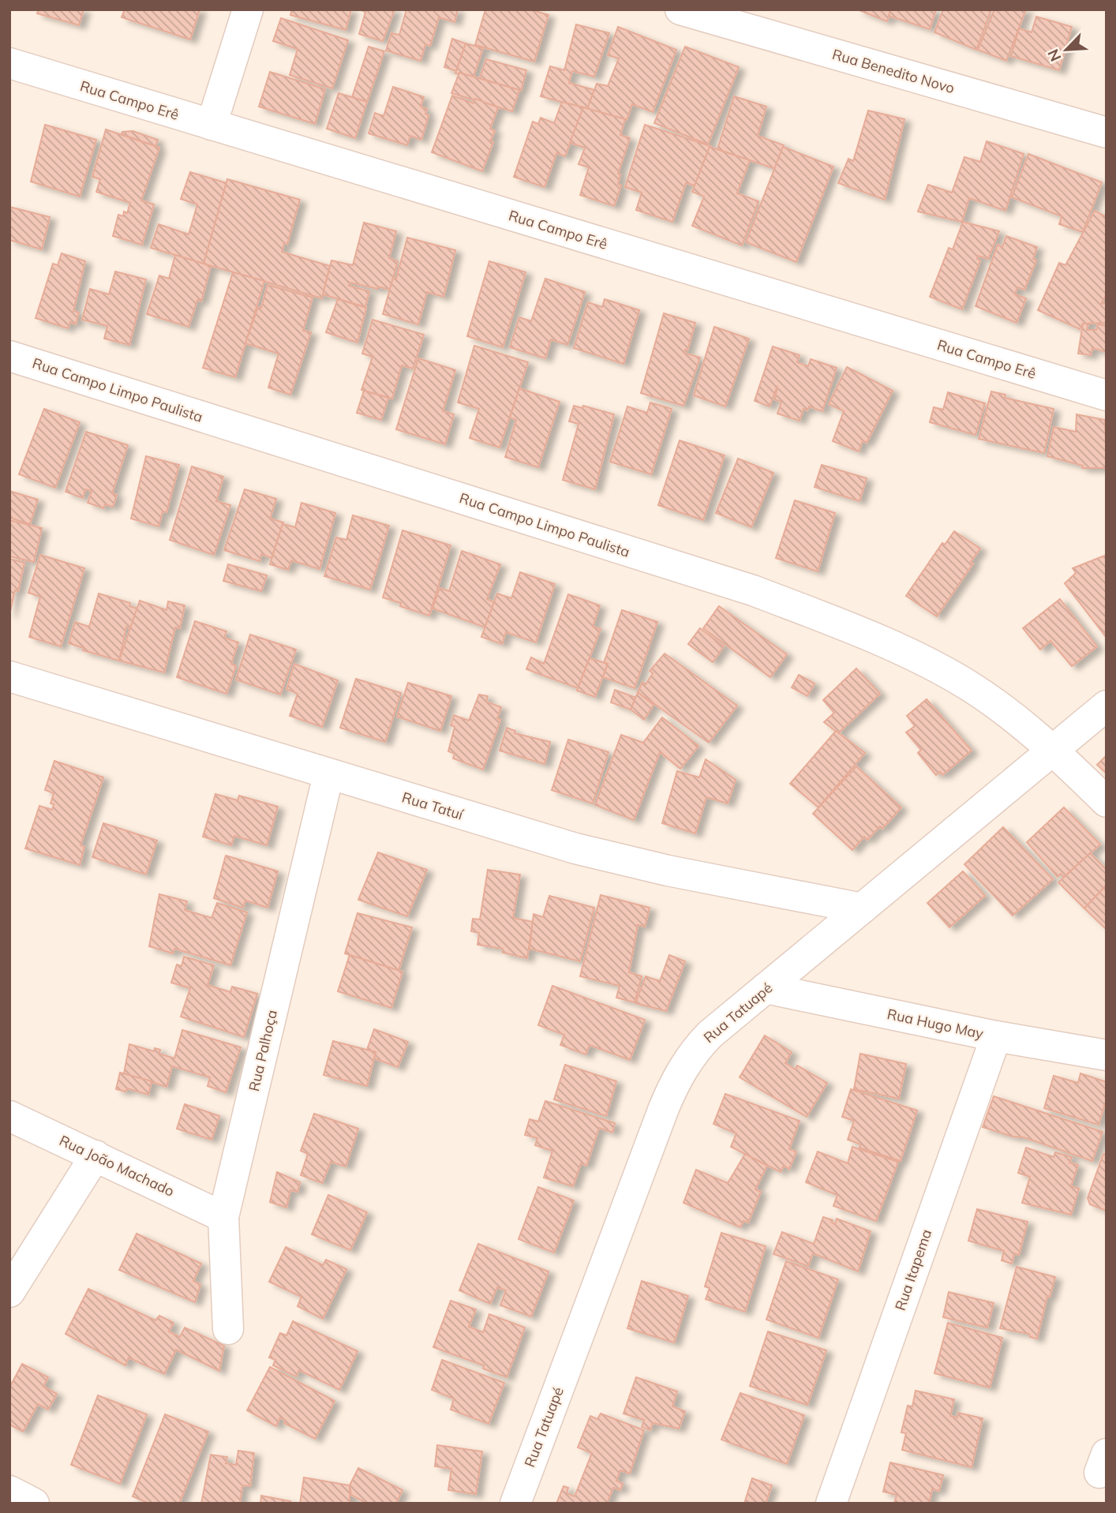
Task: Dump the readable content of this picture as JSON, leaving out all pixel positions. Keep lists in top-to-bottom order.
{
  "streets": {
    "street": [
      "Rua Benedito Novo",
      "Rua Campo Erê",
      "Rua Campo Limpo Paulista",
      "Rua Tatuí",
      "Rua Tatuapé",
      "Rua Hugo May",
      "Rua Palhoça",
      "Rua João Machado",
      "Rua Itapema"
    ]
  },
  "crossings": [
    ["Rua Campo Limpo Paulista", "Rua Tatuapé"],
    ["Rua Tatuí", "Rua Tatuapé"],
    ["Rua Tatuí", "Rua Palhoça"],
    ["Rua Tatuapé", "Rua Hugo May"],
    ["Rua Hugo May", "Rua Itapema"],
    ["Rua Palhoça", "Rua João Machado"]
  ],
  "north": "bottom left"
}
